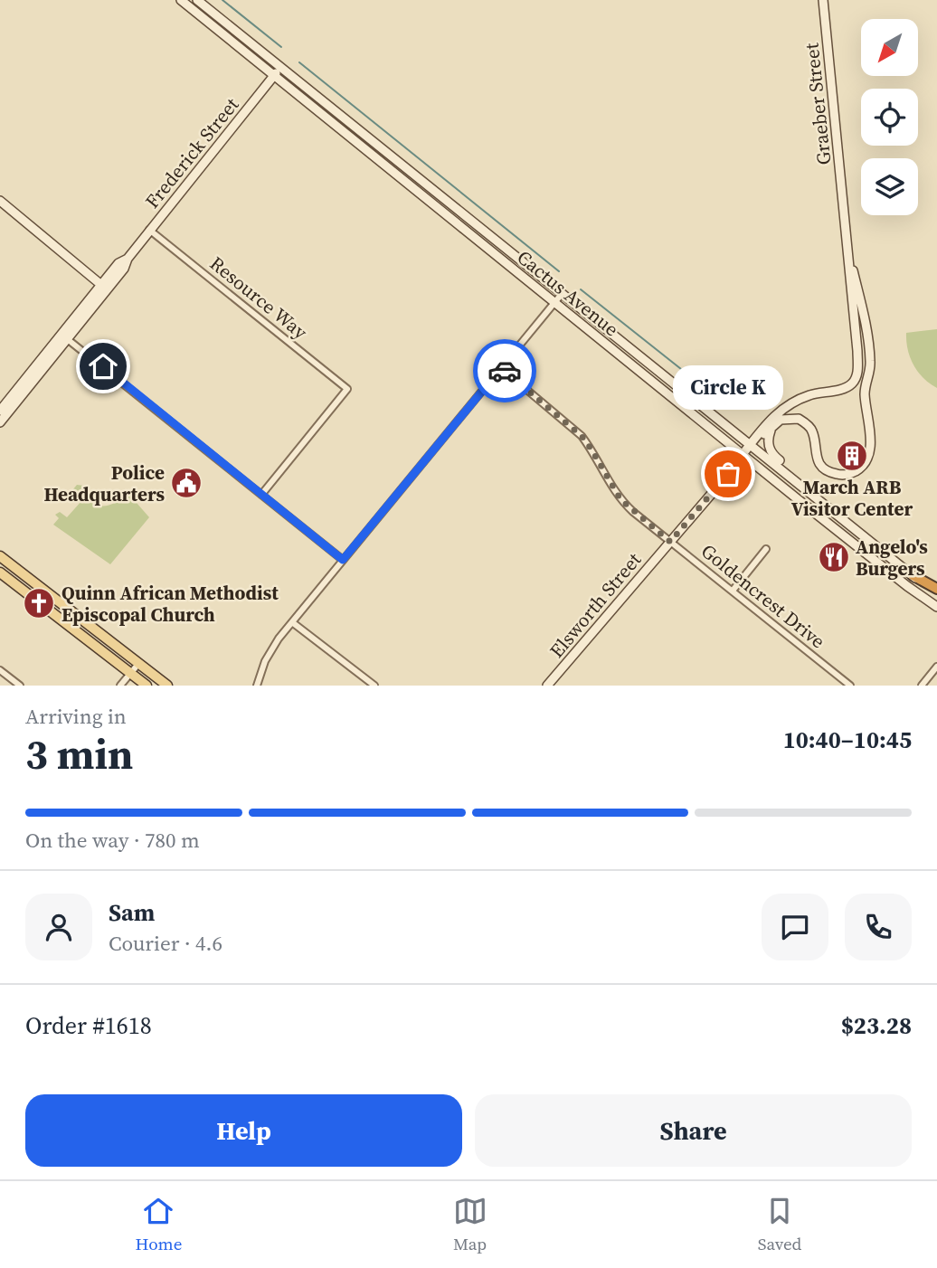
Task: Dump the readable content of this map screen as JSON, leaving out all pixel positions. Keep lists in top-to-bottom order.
{
  "streets": {
    "main road": [
      "Graeber Street",
      "Frederick Street",
      "Cactus Avenue",
      "Elsworth Street"
    ],
    "street": ["Resource Way", "Goldencrest Drive"]
  },
  "crossings": [
    ["Graeber Street", "Cactus Avenue"],
    ["Graeber Street", "Elsworth Street"],
    ["Frederick Street", "Cactus Avenue"],
    ["Frederick Street", "Resource Way"],
    ["Cactus Avenue", "Elsworth Street"],
    ["Goldencrest Drive", "Elsworth Street"]
  ],
  "places": {
    "building": ["March ARB Visitor Center"],
    "other": ["Circle K"],
    "public building": ["Police Headquarters"],
    "restaurant": ["Angelo's Burgers"],
    "church": ["Quinn African Methodist Episcopal Church"]
  },
  "north": "bottom left",
  "page": {
    "bubble": "Circle K",
    "heading": ["3 min", "Arriving in", "10:40–10:45"],
    "panel": [
      "Sam",
      "Courier · 4.6",
      "Order #1618",
      "$23.28"
    ],
    "bar": "On the way · 780 m",
    "buttons": ["Help", "Share"],
    "tabs": ["Home", "Map", "Saved"]
  }
}
